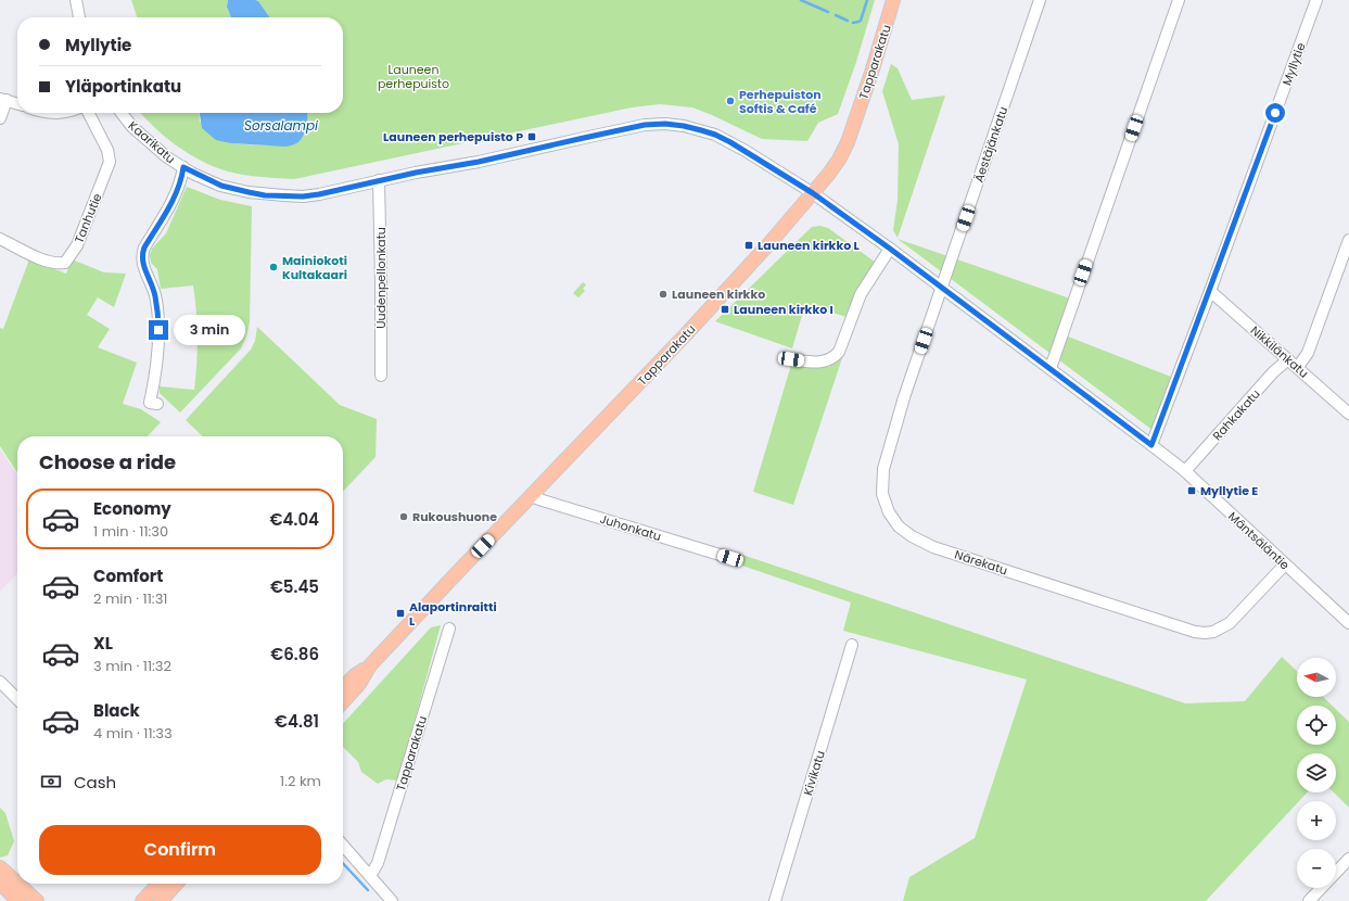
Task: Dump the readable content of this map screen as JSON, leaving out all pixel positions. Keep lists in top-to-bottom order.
{
  "streets": {
    "main road": ["Tapparakatu"],
    "street": [
      "Myllytie",
      "Kaarikatu",
      "Äestäjänkatu",
      "Tanhutie",
      "Uudenpellonkatu",
      "Nikkilänkatu",
      "Rahkakatu",
      "Juhonkatu",
      "Mäntsäläntie",
      "Närekatu",
      "Kivikatu"
    ]
  },
  "crossings": [
    ["Tapparakatu", "Kaarikatu"],
    ["Tapparakatu", "Juhonkatu"],
    ["Tapparakatu", "Mäntsäläntie"],
    ["Myllytie", "Nikkilänkatu"],
    ["Myllytie", "Mäntsäläntie"],
    ["Kaarikatu", "Uudenpellonkatu"],
    ["Kaarikatu", "Mäntsäläntie"],
    ["Äestäjänkatu", "Mäntsäläntie"],
    ["Äestäjänkatu", "Närekatu"],
    ["Nikkilänkatu", "Rahkakatu"],
    ["Rahkakatu", "Mäntsäläntie"],
    ["Mäntsäläntie", "Närekatu"]
  ],
  "water": ["Sorsalampi"],
  "parks": ["Launeen perhepuisto"],
  "places": {
    "other": [
      "Perhepuiston Softis & Café",
      "Mainiokoti Kultakaari",
      "Launeen kirkko",
      "Rukoushuone"
    ],
    "transit": [
      "Launeen perhepuisto P",
      "Launeen kirkko L",
      "Launeen kirkko I",
      "Myllytie E",
      "Alaportinraitti L"
    ]
  },
  "north": "left",
  "page": {
    "banner": ["Myllytie", "Yläportinkatu"],
    "bubble": "3 min",
    "heading": "Choose a ride",
    "list": [
      {
        "name": "Economy",
        "note": "1 min · 11:30",
        "value": "€4.04"
      },
      {
        "name": "Comfort",
        "note": "2 min · 11:31",
        "value": "€5.45"
      },
      {
        "name": "XL",
        "note": "3 min · 11:32",
        "value": "€6.86"
      },
      {
        "name": "Black",
        "note": "4 min · 11:33",
        "value": "€4.81"
      }
    ],
    "map_buttons": ["+", "−"],
    "pay": ["Cash", "1.2 km"],
    "buttons": "Confirm"
  }
}
